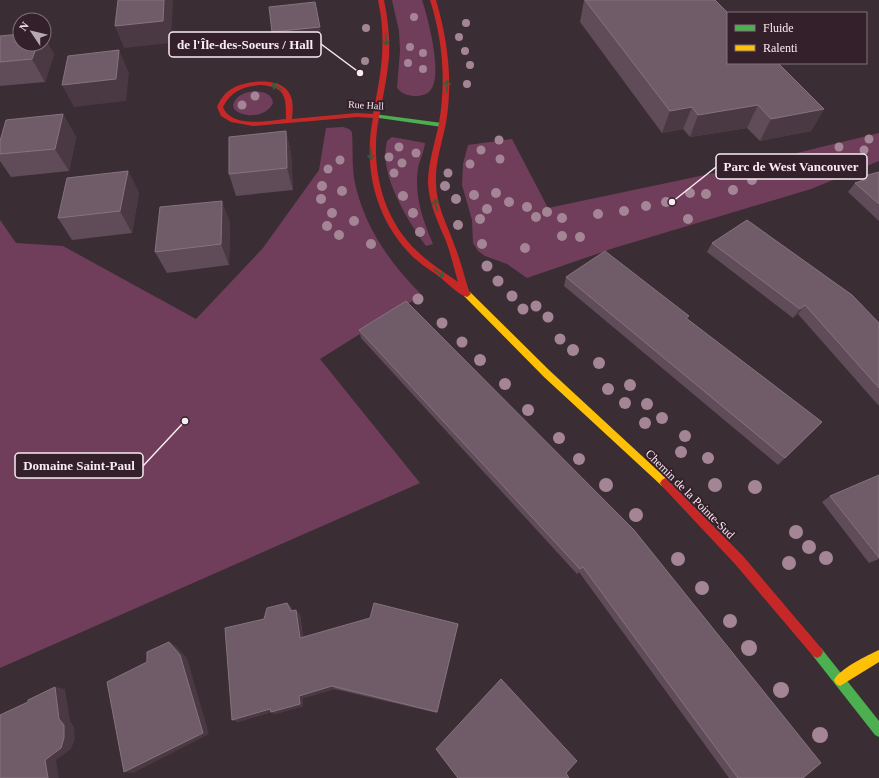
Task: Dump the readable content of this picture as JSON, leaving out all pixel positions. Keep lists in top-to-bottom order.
{
  "streets": {
    "street": ["Rue Hall", "Chemin de la Pointe-Sud"]
  },
  "crossings": [
    ["Rue Hall", "Chemin de la Pointe-Sud"]
  ],
  "places": ["de l'Île-des-Soeurs / Hall", "Parc de West Vancouver", "Domaine Saint-Paul"],
  "legend": ["Fluide", "Ralenti"],
  "north": "top left"
}
